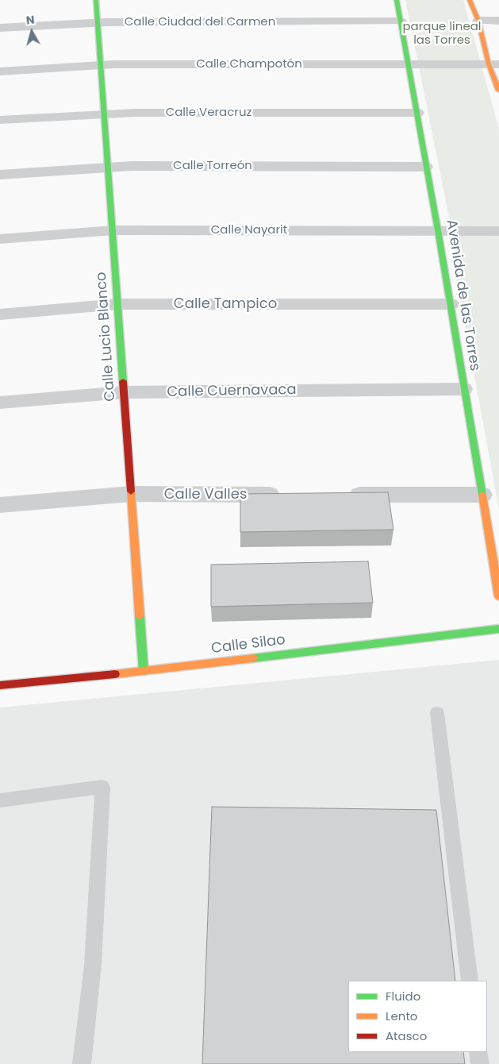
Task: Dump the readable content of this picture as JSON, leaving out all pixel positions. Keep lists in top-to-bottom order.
{
  "streets": {
    "street": [
      "Calle Ciudad del Carmen",
      "Calle Champotón",
      "Calle Veracruz",
      "Calle Torreón",
      "Calle Nayarit",
      "Avenida de las Torres",
      "Calle Tampico",
      "Calle Lucio Blanco",
      "Calle Cuernavaca",
      "Calle Valles",
      "Calle Silao"
    ]
  },
  "crossings": [
    ["Calle Ciudad del Carmen", "Avenida de las Torres"],
    ["Calle Ciudad del Carmen", "Calle Lucio Blanco"],
    ["Calle Champotón", "Avenida de las Torres"],
    ["Calle Champotón", "Calle Lucio Blanco"],
    ["Calle Veracruz", "Avenida de las Torres"],
    ["Calle Veracruz", "Calle Lucio Blanco"],
    ["Calle Torreón", "Avenida de las Torres"],
    ["Calle Torreón", "Calle Lucio Blanco"],
    ["Calle Nayarit", "Avenida de las Torres"],
    ["Calle Nayarit", "Calle Lucio Blanco"],
    ["Avenida de las Torres", "Calle Tampico"],
    ["Avenida de las Torres", "Calle Cuernavaca"],
    ["Calle Tampico", "Calle Lucio Blanco"],
    ["Calle Lucio Blanco", "Calle Cuernavaca"],
    ["Calle Lucio Blanco", "Calle Valles"],
    ["Calle Lucio Blanco", "Calle Silao"]
  ],
  "parks": ["parque lineal las Torres"],
  "legend": ["Fluido", "Lento", "Atasco"],
  "north": "top"
}
